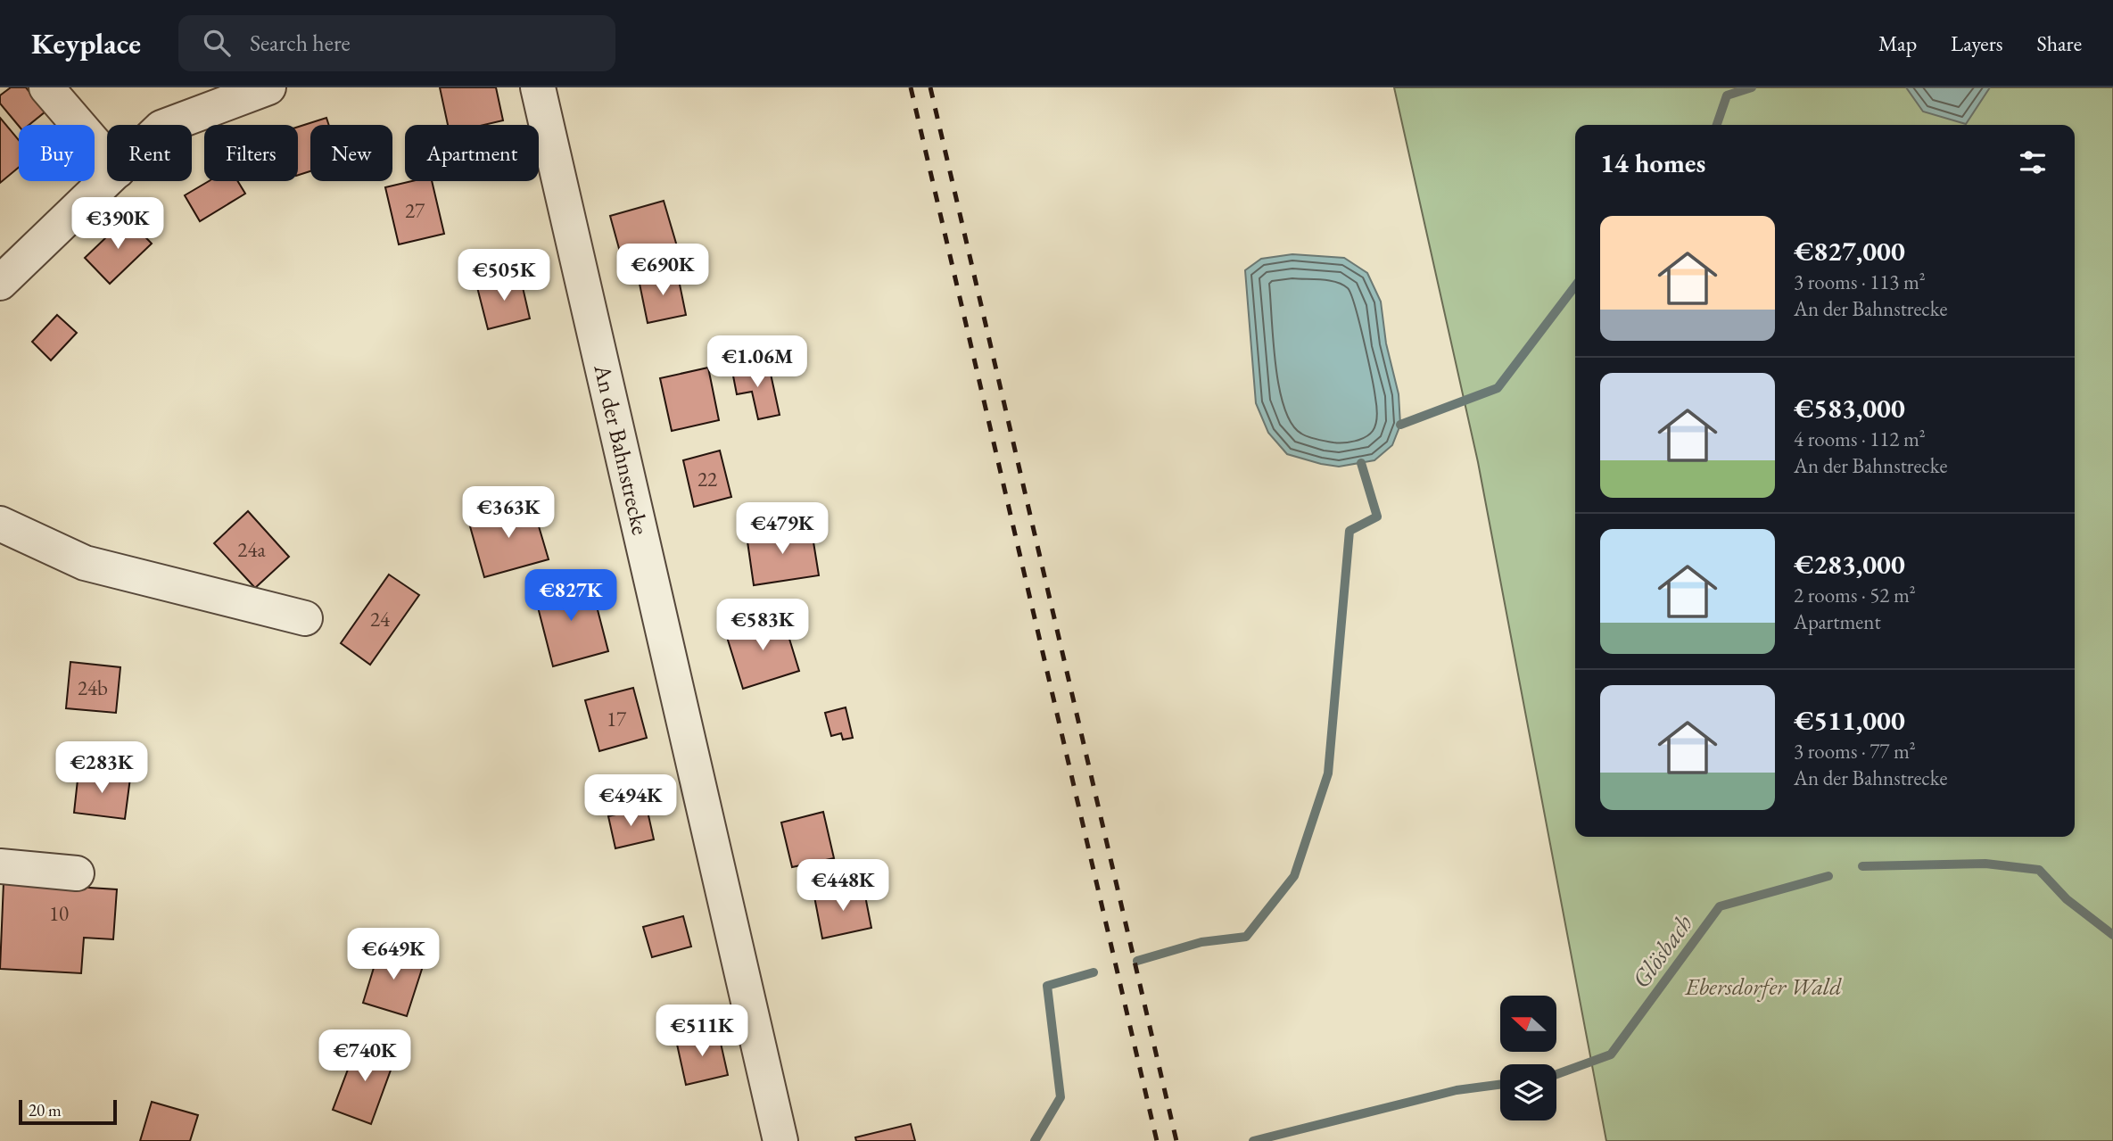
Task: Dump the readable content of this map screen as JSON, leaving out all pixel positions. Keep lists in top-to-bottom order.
{
  "streets": {
    "street": ["An der Bahnstrecke"]
  },
  "water": ["Glösbach"],
  "parks": ["Ebersdorfer Wald"],
  "house_numbers": [
    "27",
    "22",
    "24a",
    "24",
    "24b",
    "17",
    "10"
  ],
  "scale_bar": "20 m",
  "north": "left",
  "page": {
    "header": "Keyplace",
    "search": "Search here",
    "nav": ["Map", "Layers", "Share"],
    "chip": [
      "Buy",
      "Rent",
      "Filters",
      "New",
      "Apartment"
    ],
    "heading": "14 homes",
    "price": [
      "€390K",
      "€690K",
      "€505K",
      "€1.06M",
      "€363K",
      "€479K",
      "€827K",
      "€583K",
      "€283K",
      "€494K",
      "€448K",
      "€649K",
      "€511K",
      "€740K"
    ],
    "list": [
      {
        "name": "€827,000",
        "note": "3 rooms · 113 m² · An der Bahnstrecke"
      },
      {
        "name": "€583,000",
        "note": "4 rooms · 112 m² · An der Bahnstrecke"
      },
      {
        "name": "€283,000",
        "note": "2 rooms · 52 m² · Apartment"
      },
      {
        "name": "€511,000",
        "note": "3 rooms · 77 m² · An der Bahnstrecke"
      }
    ],
    "scale": "20 m"
  }
}
